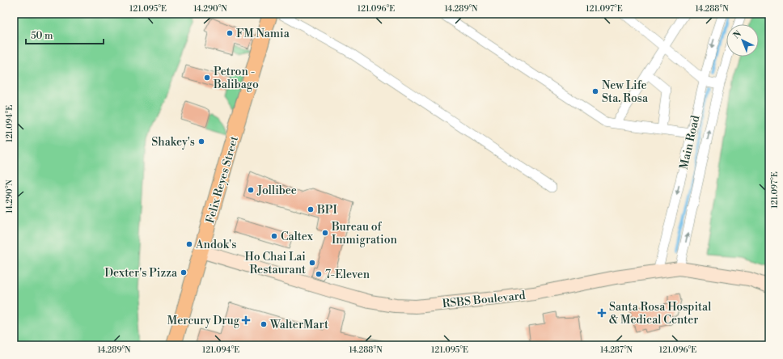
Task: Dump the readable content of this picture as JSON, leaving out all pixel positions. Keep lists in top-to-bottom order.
{
  "streets": {
    "main road": ["Felix Reyes Street"],
    "street": ["Main Road", "RSBS Boulevard"]
  },
  "crossings": [
    ["Main Road", "RSBS Boulevard"],
    ["Felix Reyes Street", "RSBS Boulevard"]
  ],
  "places": {
    "other": [
      "FM Namia",
      "Petron - Balibago",
      "New Life Sta. Rosa",
      "Shakey's",
      "Jollibee",
      "BPI",
      "Bureau of Immigration",
      "Caltex",
      "Andok's",
      "Ho Chai Lai Restaurant",
      "Dexter's Pizza",
      "7-Eleven",
      "WalterMart"
    ],
    "health": ["Santa Rosa Hospital & Medical Center", "Mercury Drug"]
  },
  "scale_bar": "50 m",
  "north": "top left",
  "coordinates": [
    "121.095°E",
    "14.290°N",
    "121.096°E",
    "14.289°N",
    "121.097°E",
    "14.288°N",
    "121.094°E",
    "14.287°N"
  ]
}
